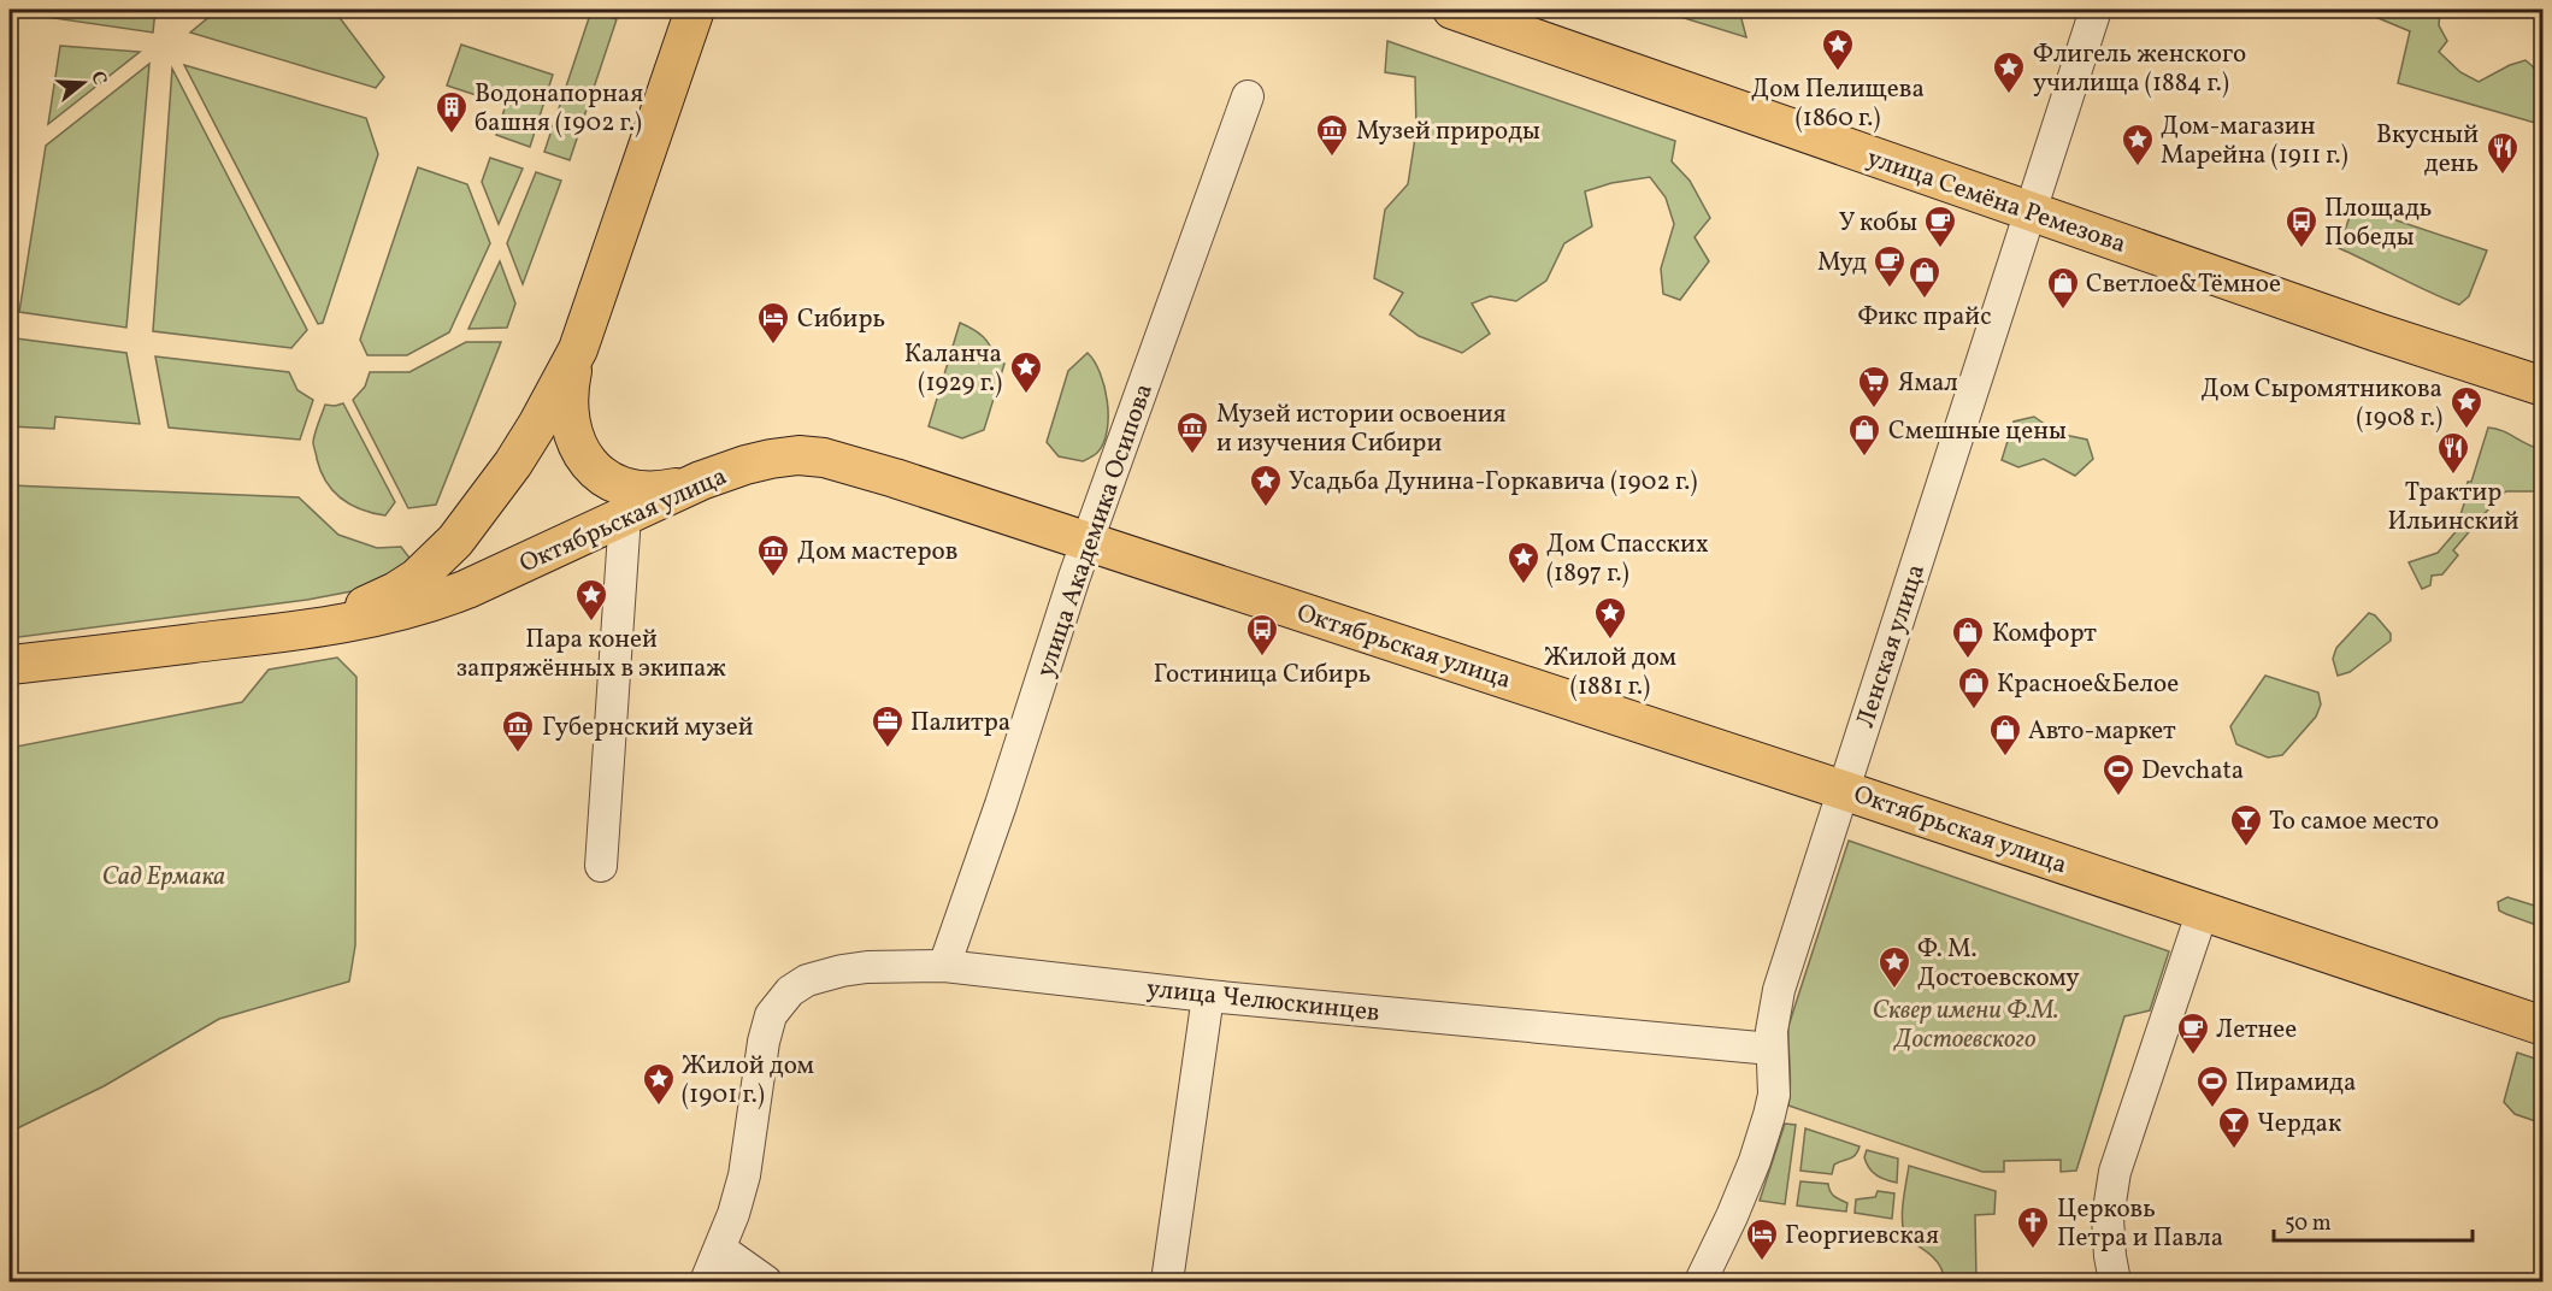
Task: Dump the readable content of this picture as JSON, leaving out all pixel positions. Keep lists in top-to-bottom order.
{
  "streets": {
    "main road": ["улица Семёна Ремезова", "Октябрьская улица"],
    "street": ["улица Академика Осипова", "Ленская улица", "улица Челюскинцев"]
  },
  "crossings": [
    ["улица Семёна Ремезова", "Ленская улица"],
    ["Октябрьская улица", "улица Академика Осипова"],
    ["Октябрьская улица", "Ленская улица"],
    ["улица Академика Осипова", "улица Челюскинцев"],
    ["Ленская улица", "улица Челюскинцев"]
  ],
  "parks": ["Сад Ермака", "Сквер имени Ф.М. Достоевского"],
  "places": {
    "place": [
      "Дом Пелищева (1860 г.)",
      "Флигель женского училища (1884 г.)",
      "Дом-магазин Марейна (1911 г.)",
      "Каланча (1929 г.)",
      "Дом Сыромятникова (1908 г.)",
      "Усадьба Дунина-Горкавича (1902 г.)",
      "Дом Спасских (1897 г.)",
      "Пара коней запряжённых в экипаж",
      "Жилой дом (1881 г.)",
      "Ф. М. Достоевскому",
      "Жилой дом (1901 г.)"
    ],
    "building": ["Водонапорная башня (1902 г.)"],
    "museum": [
      "Музей природы",
      "Музей истории освоения и изучения Сибири",
      "Дом мастеров",
      "Губернский музей"
    ],
    "restaurant": ["Вкусный день", "Трактир Ильинский"],
    "cafe": ["У кобы", "Муд", "Летнее"],
    "bus stop": ["Площадь Победы", "Гостиница Сибирь"],
    "shop": [
      "Фикс прайс",
      "Светлое&Тёмное",
      "Смешные цены",
      "Комфорт",
      "Красное&Белое",
      "Авто-маркет"
    ],
    "hotel": ["Сибирь", "Георгиевская"],
    "supermarket": ["Ямал"],
    "office": ["Палитра"],
    "sports": ["Devchata", "Пирамида"],
    "bar": ["То самое место", "Чердак"],
    "church": ["Церковь Петра и Павла"]
  },
  "scale_bar": "50 m",
  "north": "right"
}
